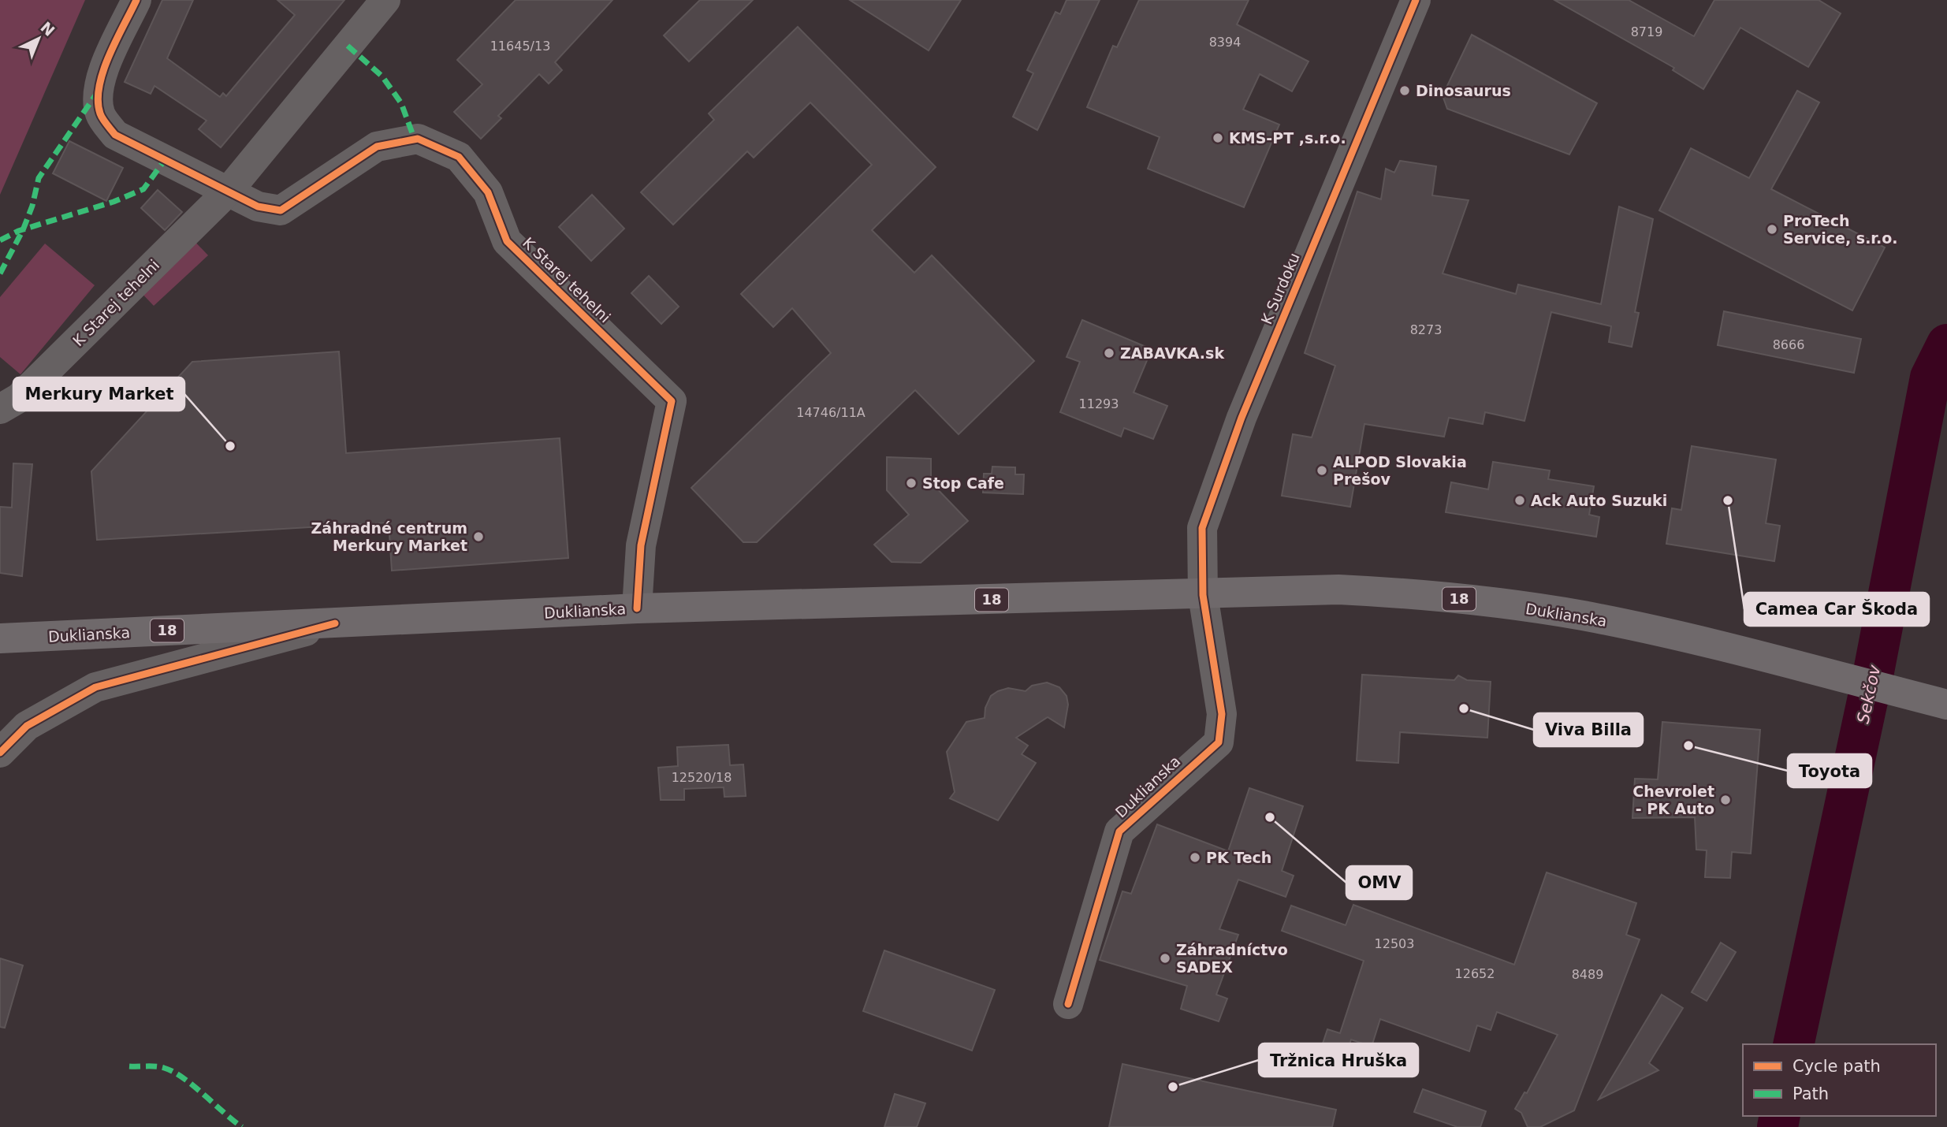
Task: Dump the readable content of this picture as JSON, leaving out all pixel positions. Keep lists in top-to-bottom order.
{
  "streets": {
    "main road": ["18", "Duklianska"],
    "street": ["K Starej tehelni", "K Surdoku"]
  },
  "crossings": [
    ["K Starej tehelni", "Duklianska"],
    ["K Surdoku", "Duklianska"]
  ],
  "water": ["Sekčov"],
  "places": [
    "Dinosaurus",
    "KMS-PT ,s.r.o.",
    "ProTech Service, s.r.o.",
    "ZABAVKA.sk",
    "Merkury Market",
    "ALPOD Slovakia Prešov",
    "Stop Cafe",
    "Ack Auto Suzuki",
    "Camea Car Škoda",
    "Záhradné centrum Merkury Market",
    "Viva Billa",
    "Toyota",
    "Chevrolet - PK Auto",
    "OMV",
    "PK Tech",
    "Záhradníctvo SADEX",
    "Tržnica Hruška"
  ],
  "house_numbers": [
    "8719",
    "8394",
    "11645/13",
    "8273",
    "8666",
    "11293",
    "14746/11A",
    "12520/18",
    "12503",
    "12652",
    "8489"
  ],
  "legend": ["Cycle path", "Path"],
  "north": "top right"
}
